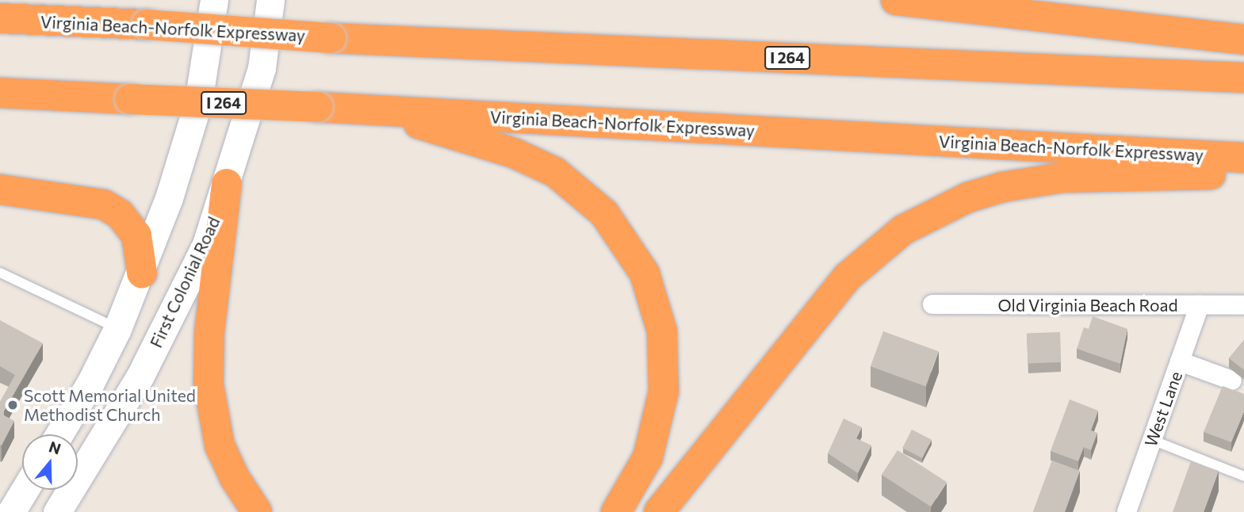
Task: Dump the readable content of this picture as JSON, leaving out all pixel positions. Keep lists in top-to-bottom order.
{
  "streets": {
    "highway": ["Virginia Beach-Norfolk Expressway", "I 264"],
    "main road": ["First Colonial Road"],
    "street": ["Old Virginia Beach Road", "West Lane"]
  },
  "crossings": [
    ["Old Virginia Beach Road", "West Lane"]
  ],
  "places": ["Scott Memorial United Methodist Church"],
  "north": "top"
}
